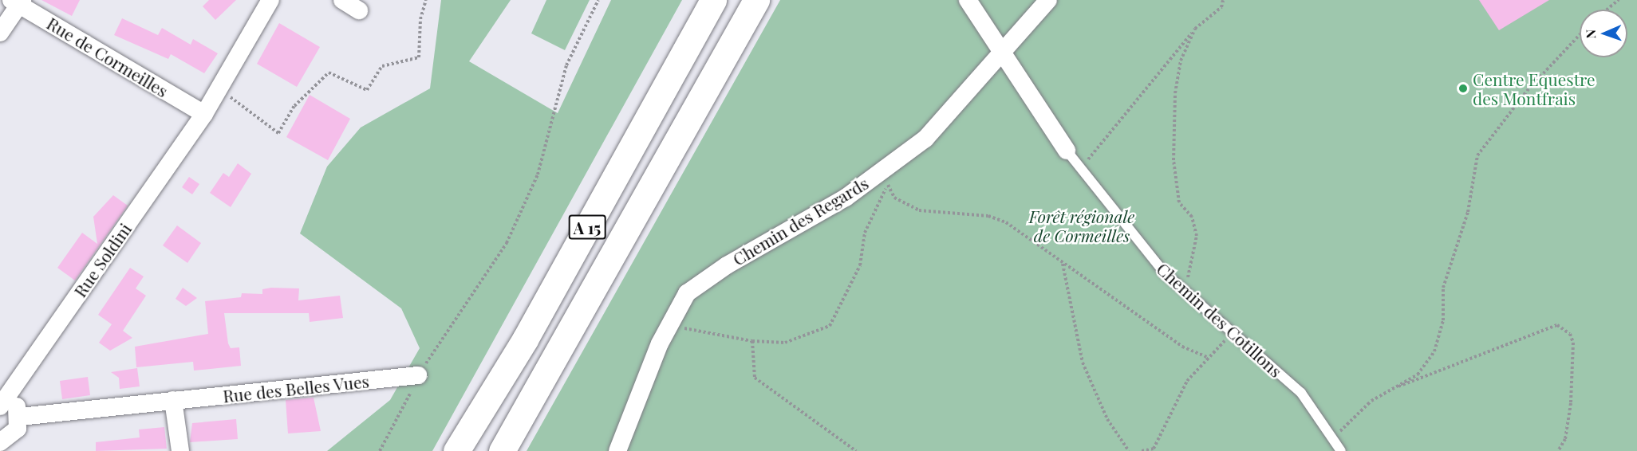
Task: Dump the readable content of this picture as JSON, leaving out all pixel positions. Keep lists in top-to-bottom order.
{
  "streets": {
    "highway": ["A 15"],
    "street": [
      "Rue de Cormeilles",
      "Chemin des Regards",
      "Rue Soldini",
      "Chemin des Cotillons",
      "Rue des Belles Vues"
    ]
  },
  "crossings": [
    ["Rue de Cormeilles", "Rue Soldini"],
    ["Chemin des Regards", "Chemin des Cotillons"]
  ],
  "parks": ["Forêt régionale de Cormeilles"],
  "places": ["Centre Equestre des Montfrais"],
  "north": "left"
}
